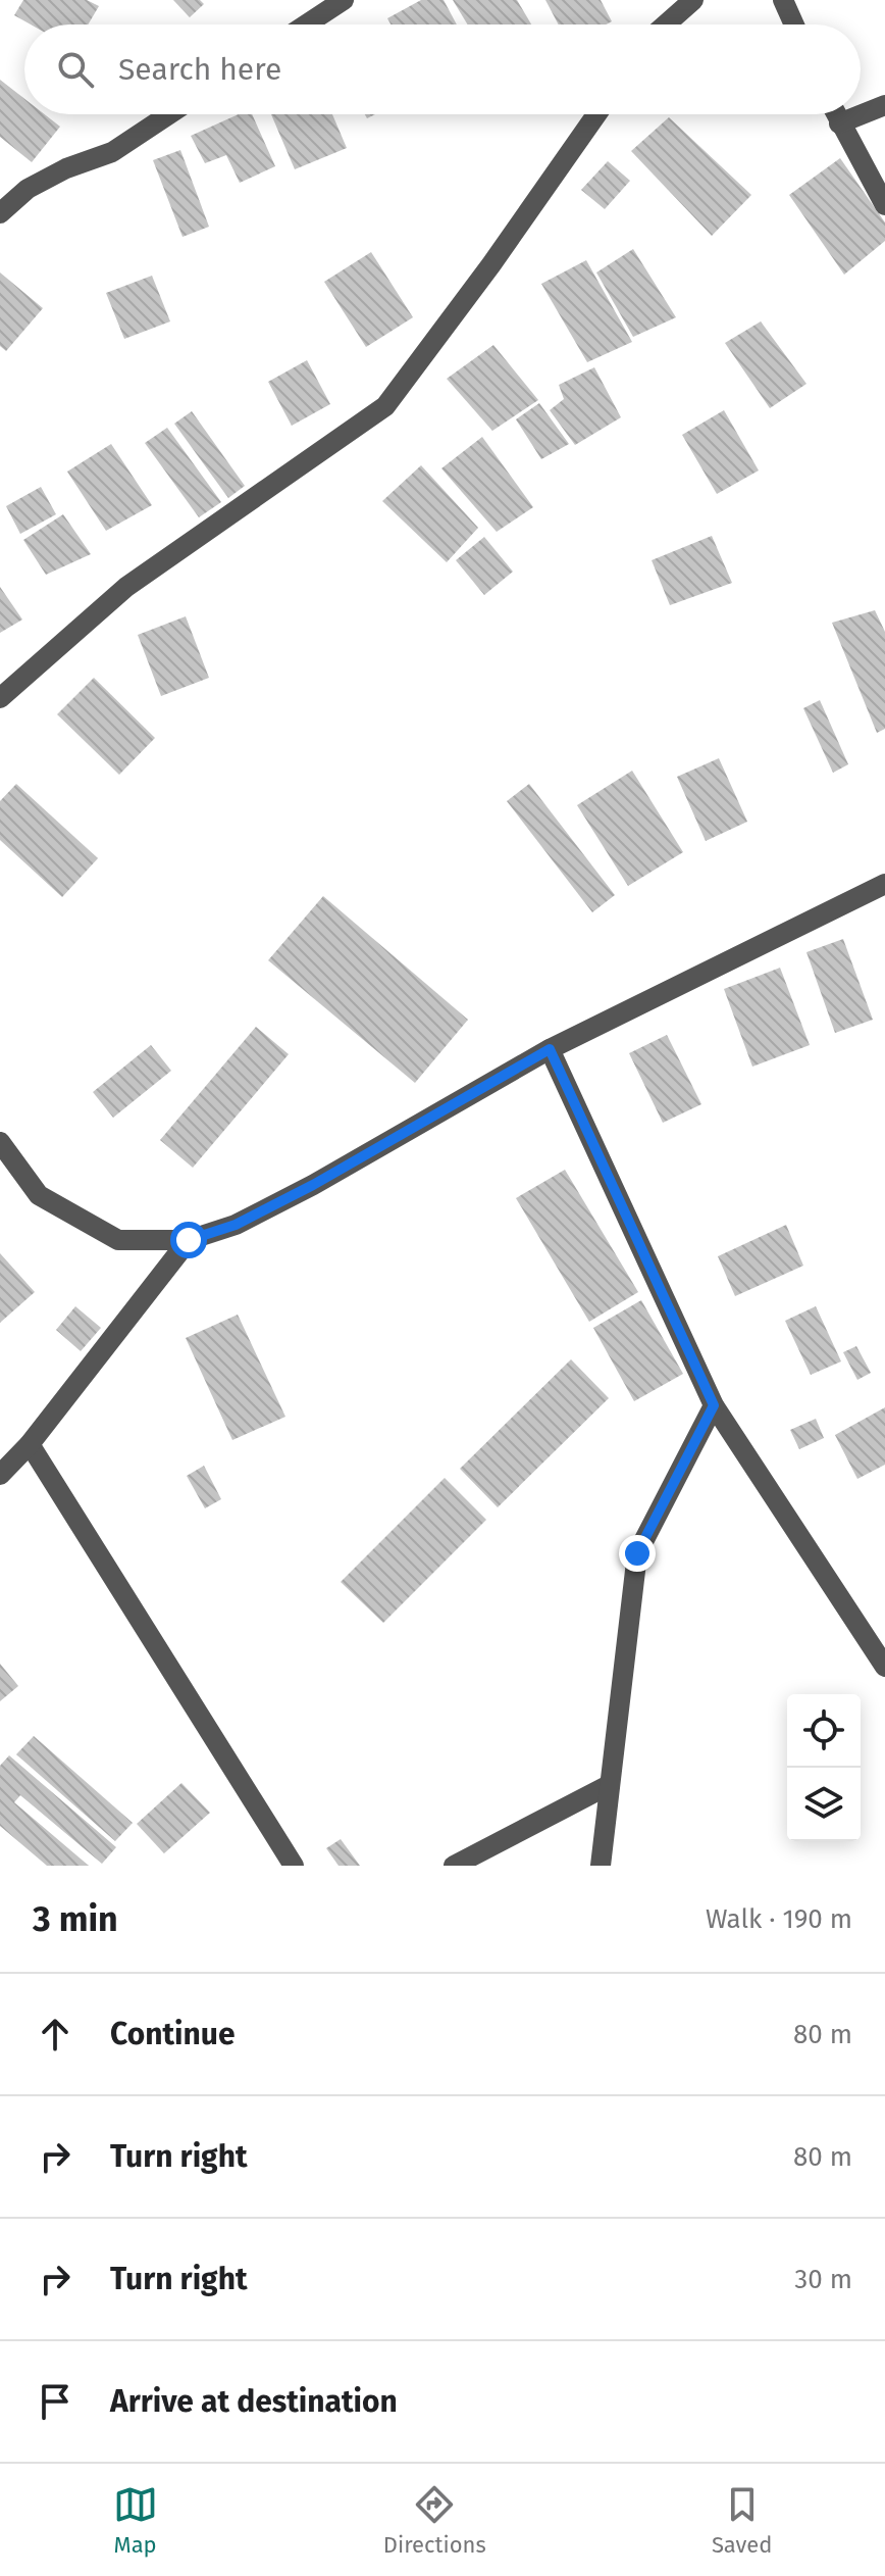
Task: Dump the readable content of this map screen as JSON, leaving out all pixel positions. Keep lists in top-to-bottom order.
{
  "page": {
    "search": "Search here",
    "heading": ["3 min", "Walk · 190 m"],
    "list": [
      ["Continue", "80 m"],
      ["Turn right", "80 m"],
      ["Turn right", "30 m"],
      "Arrive at destination"
    ],
    "nav": ["Map", "Directions", "Saved"]
  }
}
